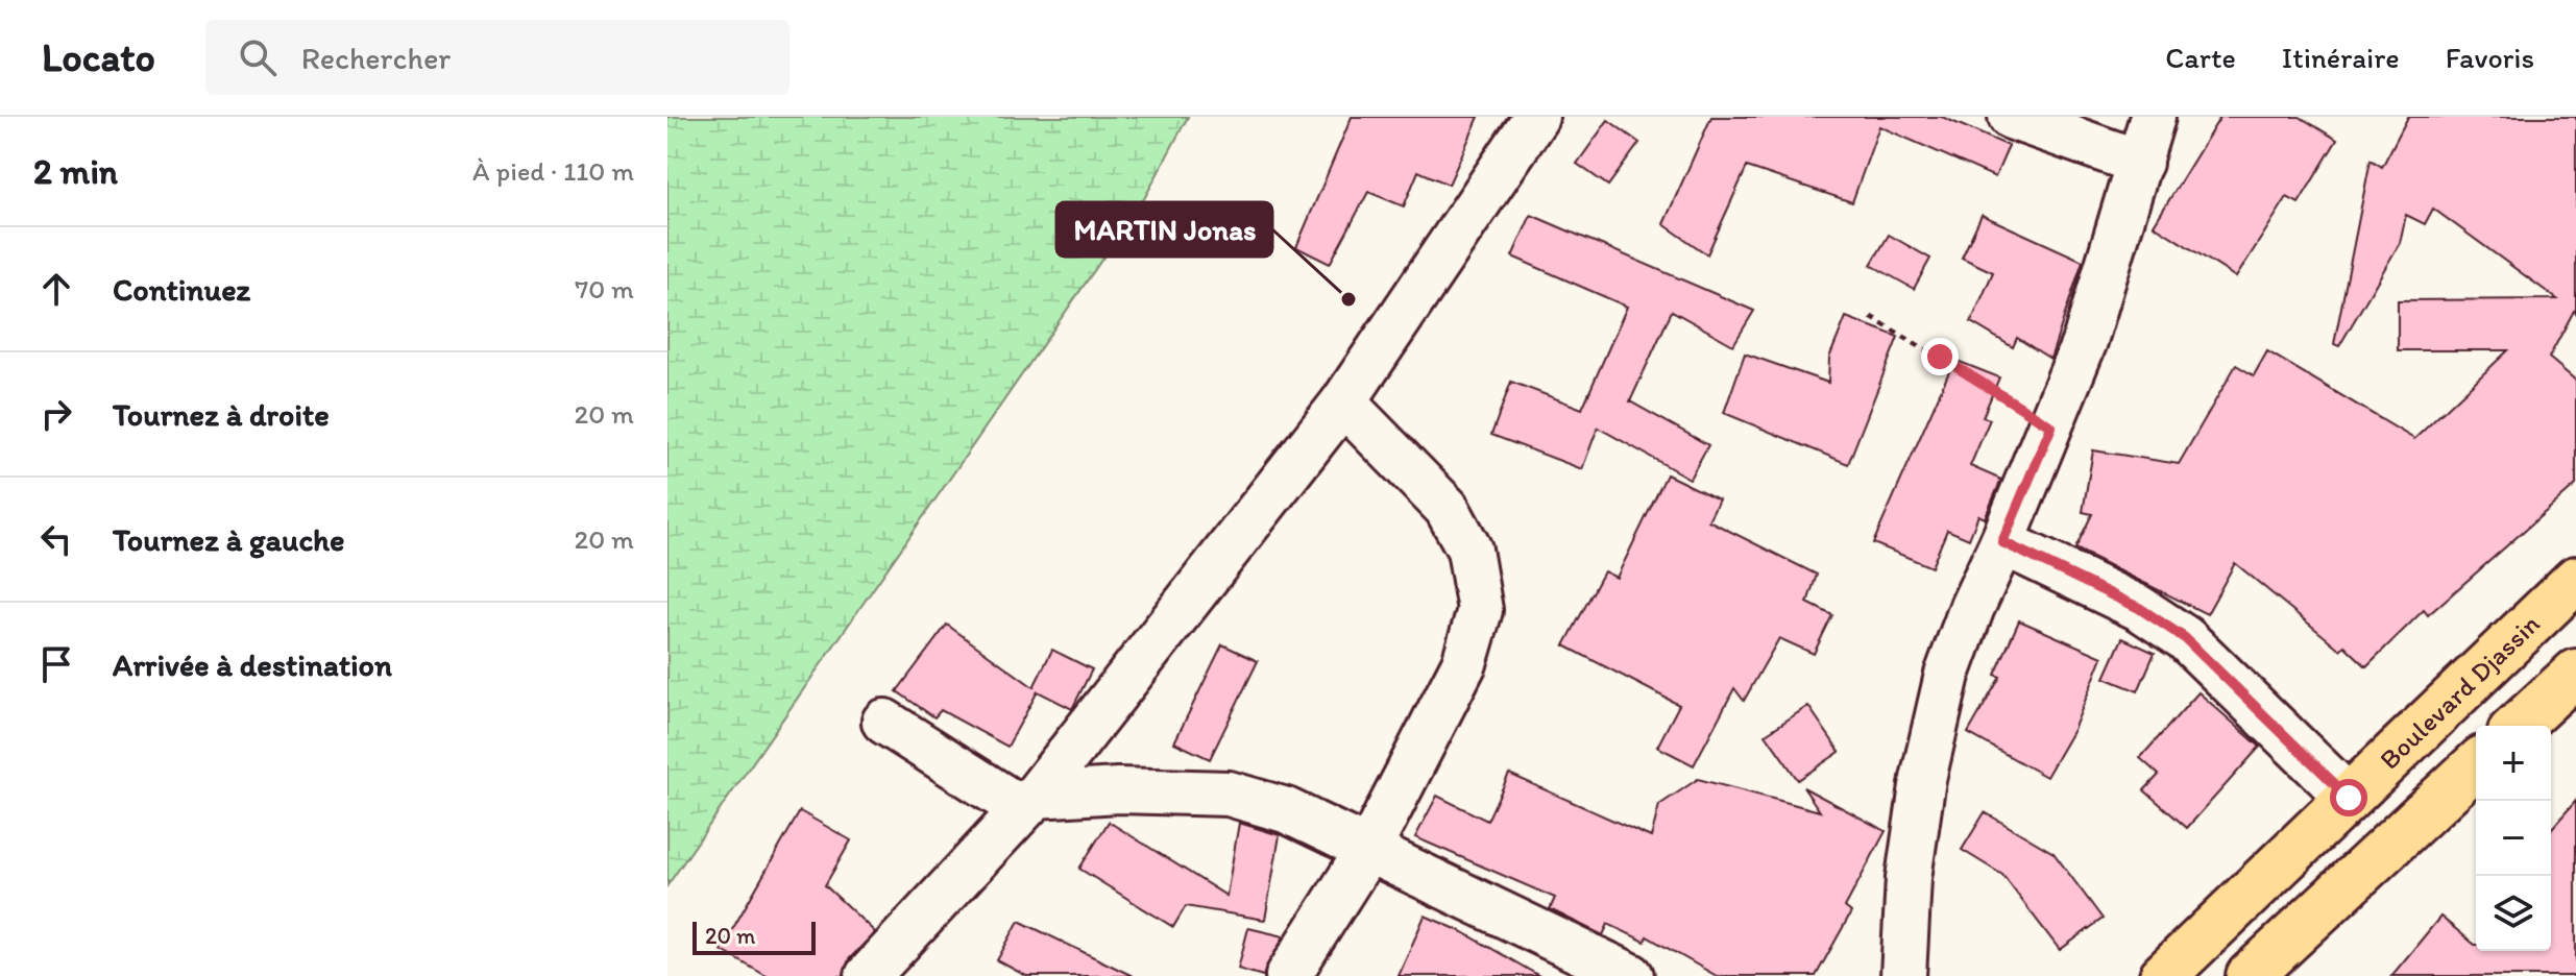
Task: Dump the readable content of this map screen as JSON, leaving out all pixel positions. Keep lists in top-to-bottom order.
{
  "streets": {
    "highway": ["Boulevard Djassin"]
  },
  "places": ["MARTIN Jonas"],
  "scale_bar": "20 m",
  "page": {
    "header": "Locato",
    "search": "Rechercher",
    "nav": ["Carte", "Itinéraire", "Favoris"],
    "heading": ["2 min", "À pied · 110 m"],
    "list": [
      ["Continuez", "70 m"],
      ["Tournez à droite", "20 m"],
      ["Tournez à gauche", "20 m"],
      "Arrivée à destination"
    ],
    "map_buttons": ["+", "−"],
    "scale": "20 m"
  }
}
